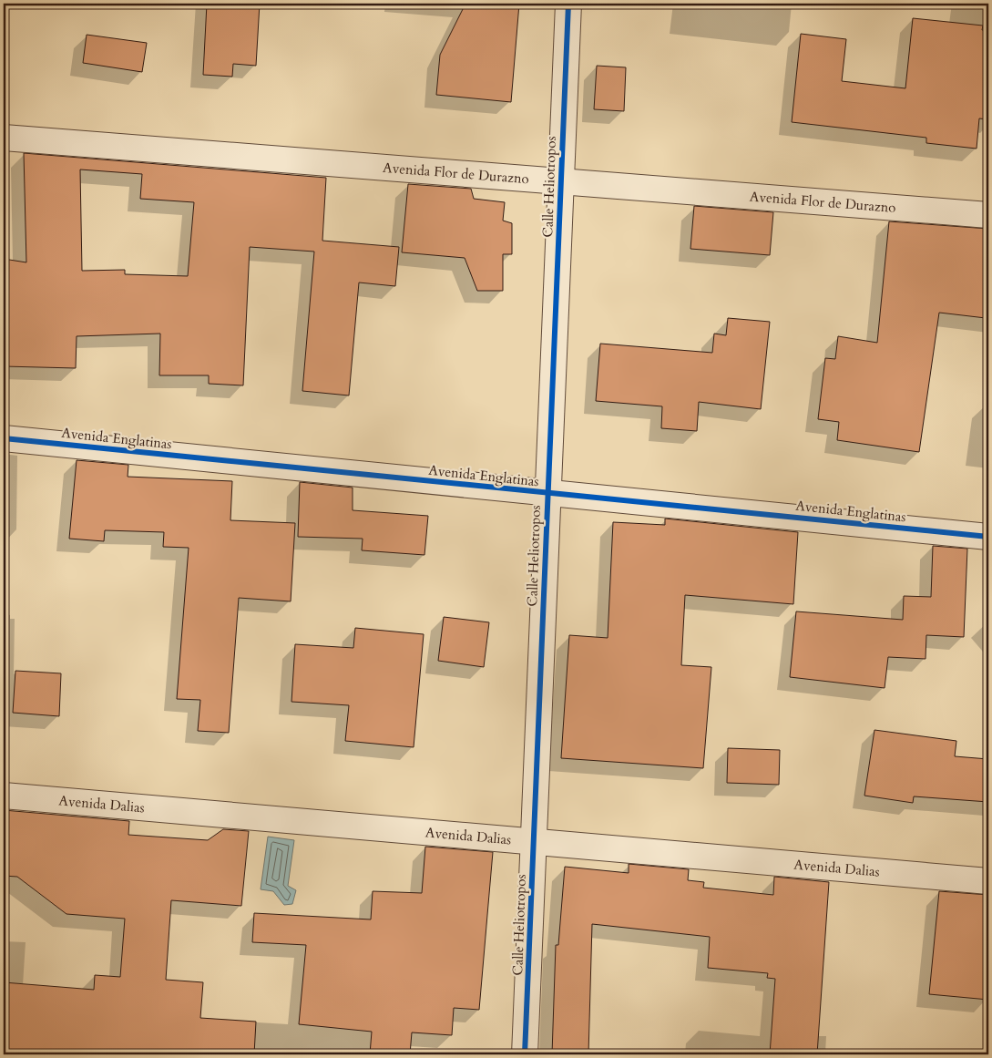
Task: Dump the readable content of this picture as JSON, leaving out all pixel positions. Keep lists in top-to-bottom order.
{
  "streets": {
    "street": [
      "Avenida Flor de Durazno",
      "Calle Heliotropos",
      "Avenida Englatinas",
      "Avenida Dalias"
    ]
  },
  "crossings": [
    ["Avenida Flor de Durazno", "Calle Heliotropos"],
    ["Calle Heliotropos", "Avenida Englatinas"],
    ["Calle Heliotropos", "Avenida Dalias"]
  ]
}
